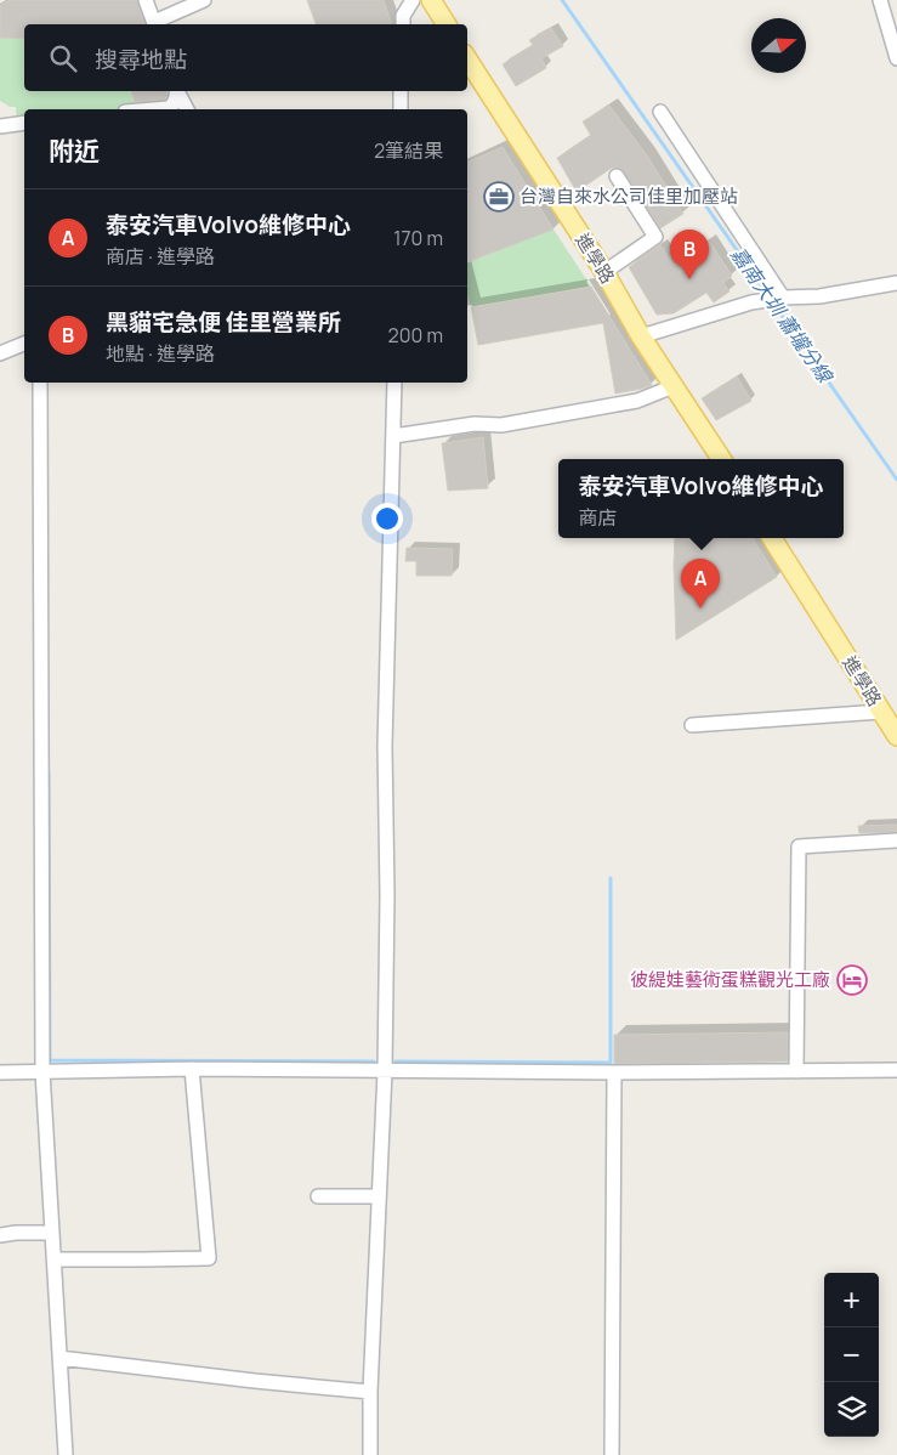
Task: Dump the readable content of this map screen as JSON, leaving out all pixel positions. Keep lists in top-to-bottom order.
{
  "streets": {
    "main road": ["進學路"]
  },
  "water": ["嘉南大圳 蕭壠分線"],
  "places": {
    "office": ["台灣自來水公司佳里加壓站"],
    "hotel": ["彼緹娃藝術蛋糕觀光工廠"]
  },
  "north": "right",
  "page": {
    "search": "搜尋地點",
    "heading": ["附近", "2筆結果"],
    "list": [
      {
        "mark": "A",
        "name": "泰安汽車Volvo維修中心",
        "note": "商店 · 進學路",
        "value": "170 m"
      },
      {
        "mark": "B",
        "name": "黑貓宅急便 佳里營業所",
        "note": "地點 · 進學路",
        "value": "200 m"
      }
    ],
    "pins": ["B", "A"],
    "popup": ["泰安汽車Volvo維修中心", "商店"],
    "map_buttons": ["+", "−"]
  }
}
